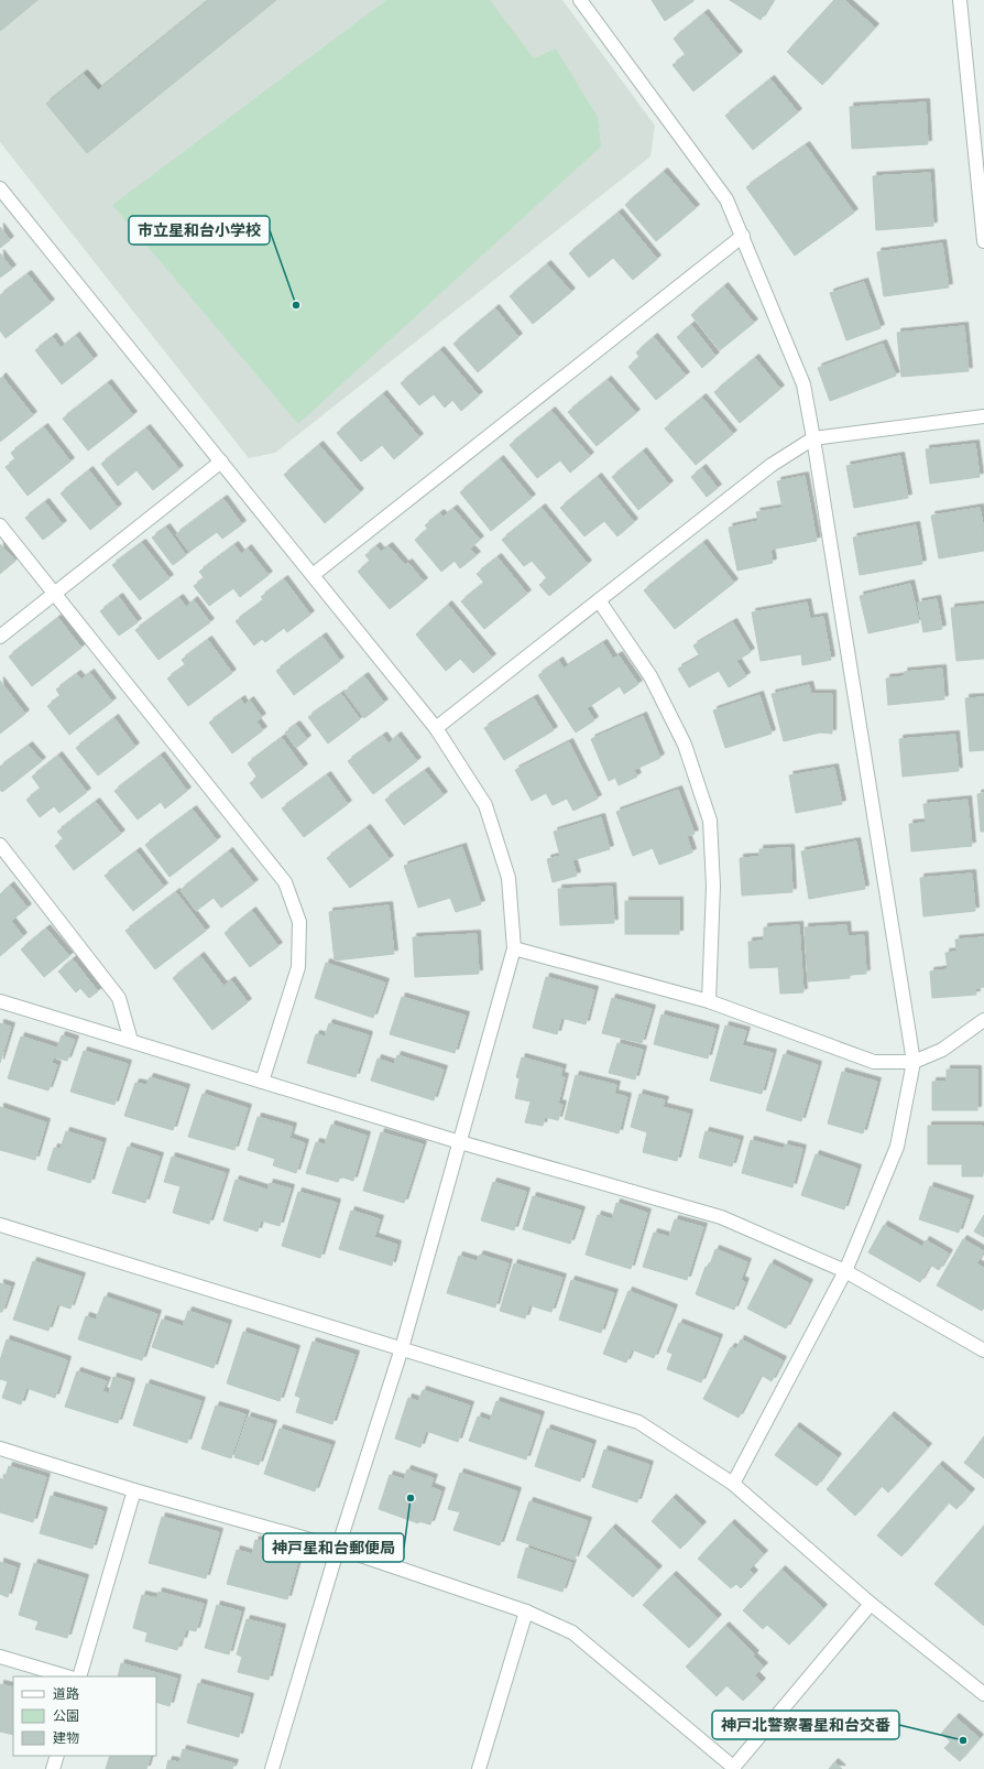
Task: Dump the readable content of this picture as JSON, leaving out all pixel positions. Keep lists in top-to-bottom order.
{
  "places": ["市立星和台小学校", "神戸星和台郵便局", "神戸北警察署星和台交番"],
  "legend": ["道路", "公園", "建物"]
}
